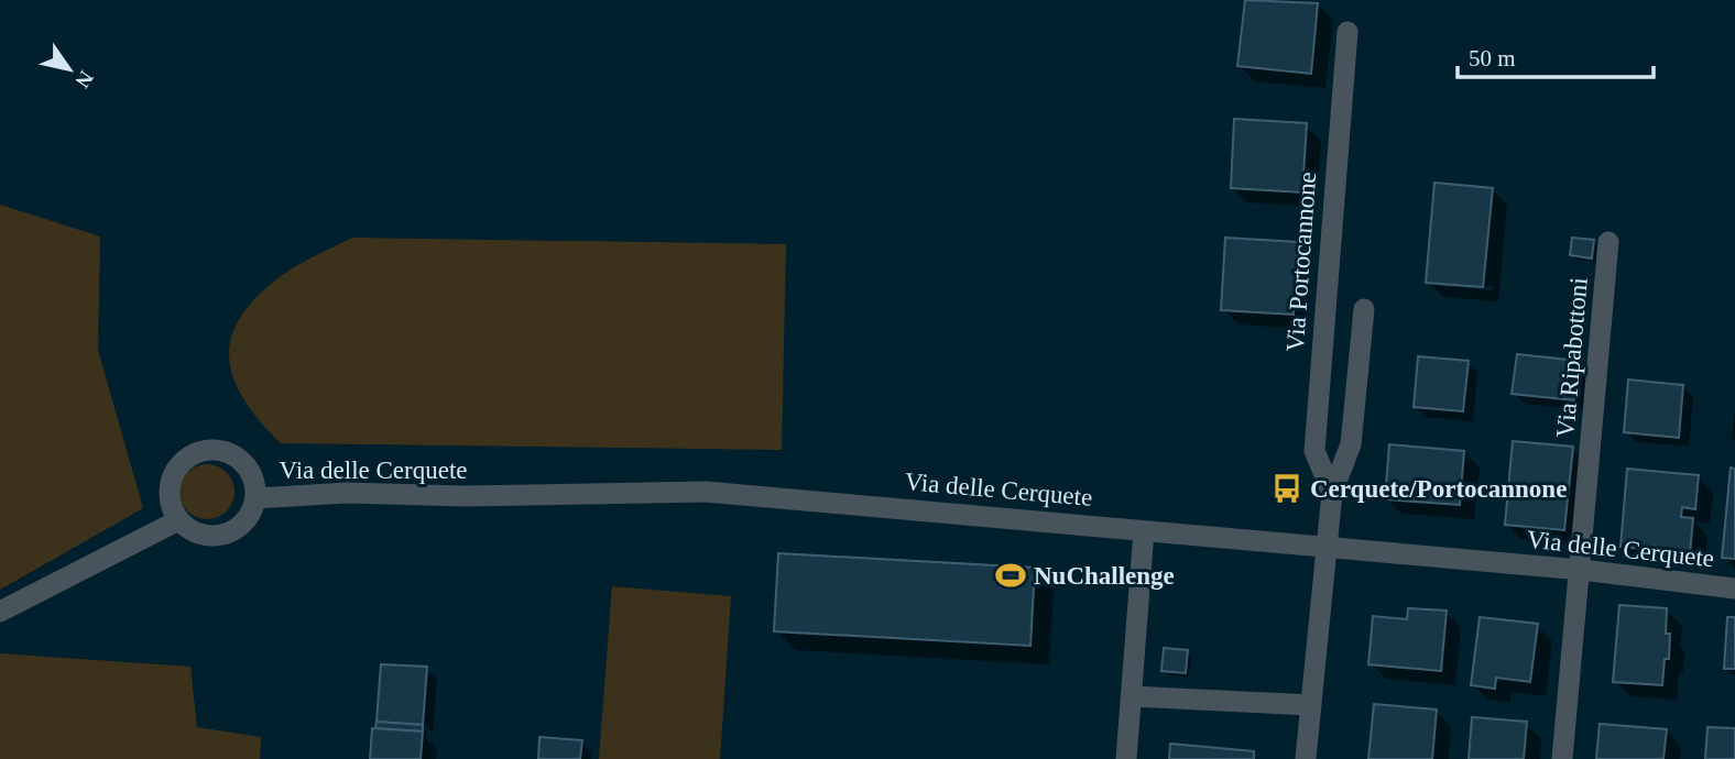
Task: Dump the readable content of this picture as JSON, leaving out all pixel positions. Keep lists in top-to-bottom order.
{
  "streets": {
    "street": ["Via Portocannone", "Via Ripabottoni", "Via delle Cerquete"]
  },
  "crossings": [
    ["Via Portocannone", "Via delle Cerquete"],
    ["Via Ripabottoni", "Via delle Cerquete"]
  ],
  "places": {
    "bus stop": ["Cerquete/Portocannone"],
    "sports": ["NuChallenge"]
  },
  "scale_bar": "50 m",
  "north": "bottom right"
}
